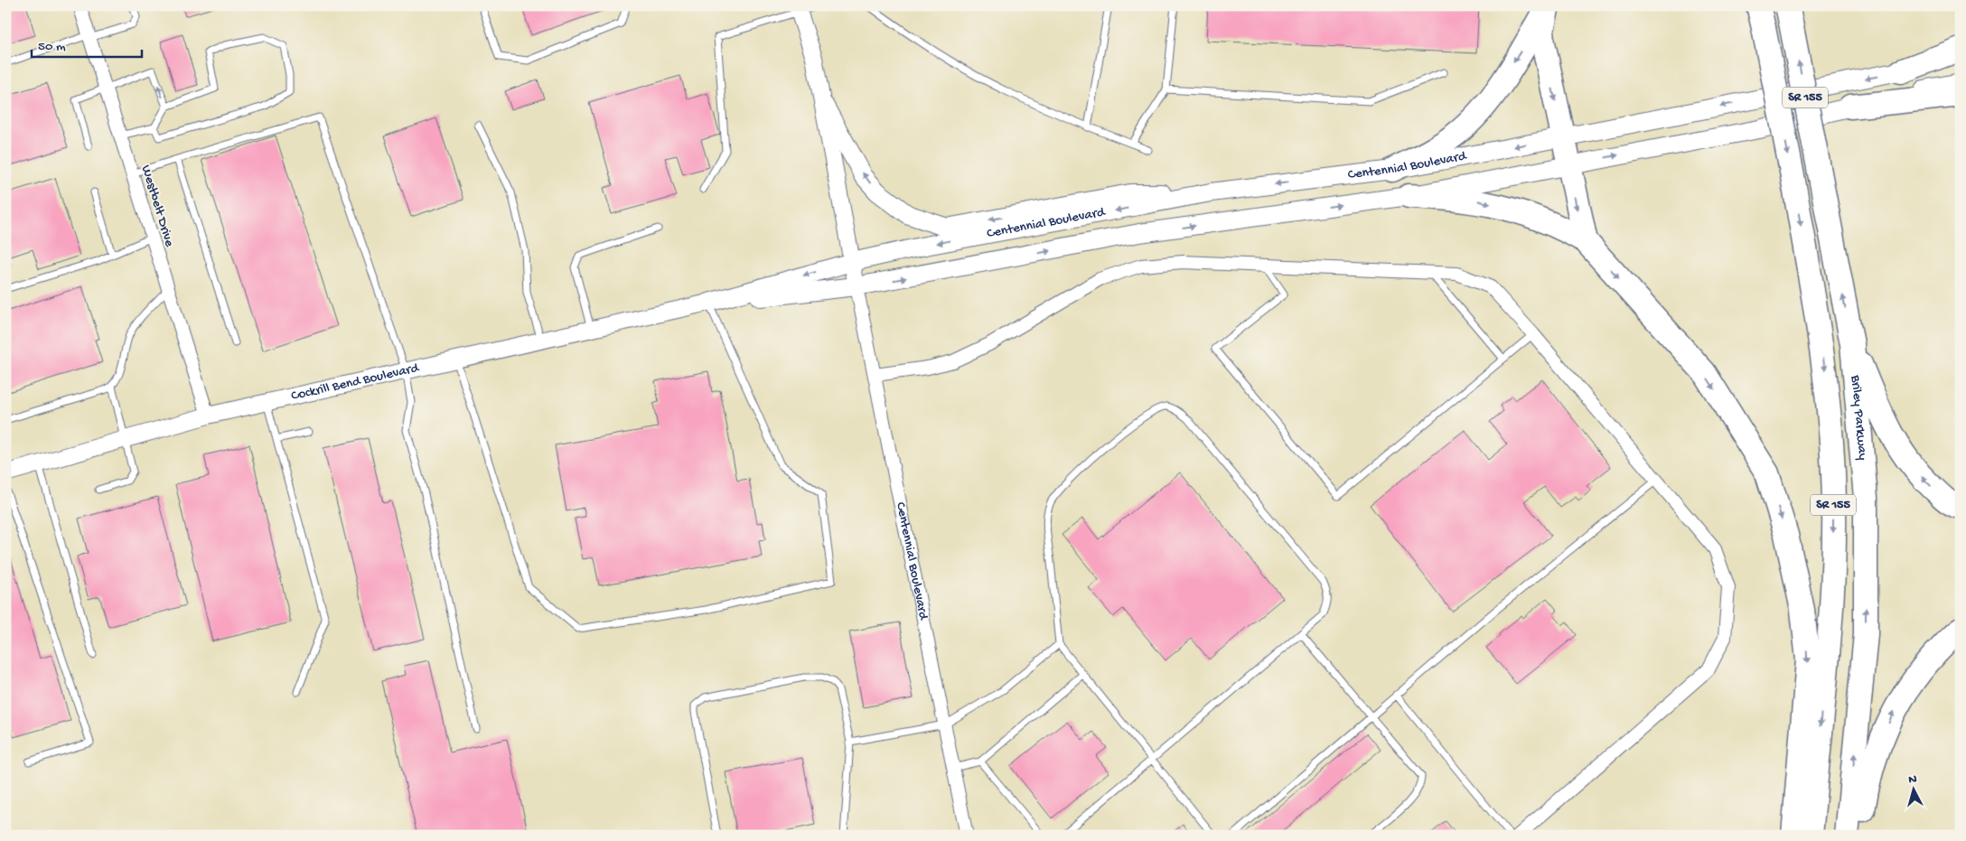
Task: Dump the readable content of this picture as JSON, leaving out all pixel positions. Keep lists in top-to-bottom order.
{
  "streets": {
    "highway": ["SR 155", "Briley Parkway"],
    "main road": ["Centennial Boulevard"],
    "street": ["Westbelt Drive", "Cockrill Bend Boulevard"]
  },
  "crossings": [
    ["Centennial Boulevard", "Cockrill Bend Boulevard"],
    ["Westbelt Drive", "Cockrill Bend Boulevard"]
  ],
  "scale_bar": "50 m",
  "north": "top"
}
